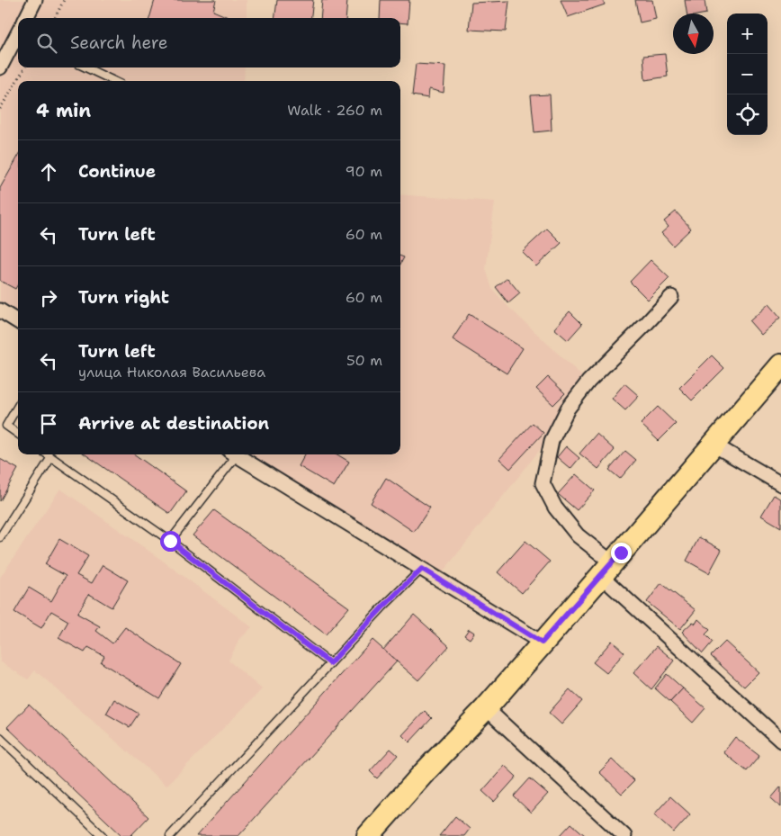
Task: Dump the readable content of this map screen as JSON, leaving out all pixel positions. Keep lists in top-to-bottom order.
{
  "north": "bottom",
  "page": {
    "map_buttons": ["+", "−"],
    "search": "Search here",
    "heading": ["4 min", "Walk · 260 m"],
    "list": [
      ["Continue", "90 m"],
      ["Turn left", "60 m"],
      ["Turn right", "60 m"],
      ["Turn left", "улица Николая Васильева", "50 m"],
      "Arrive at destination"
    ]
  }
}
